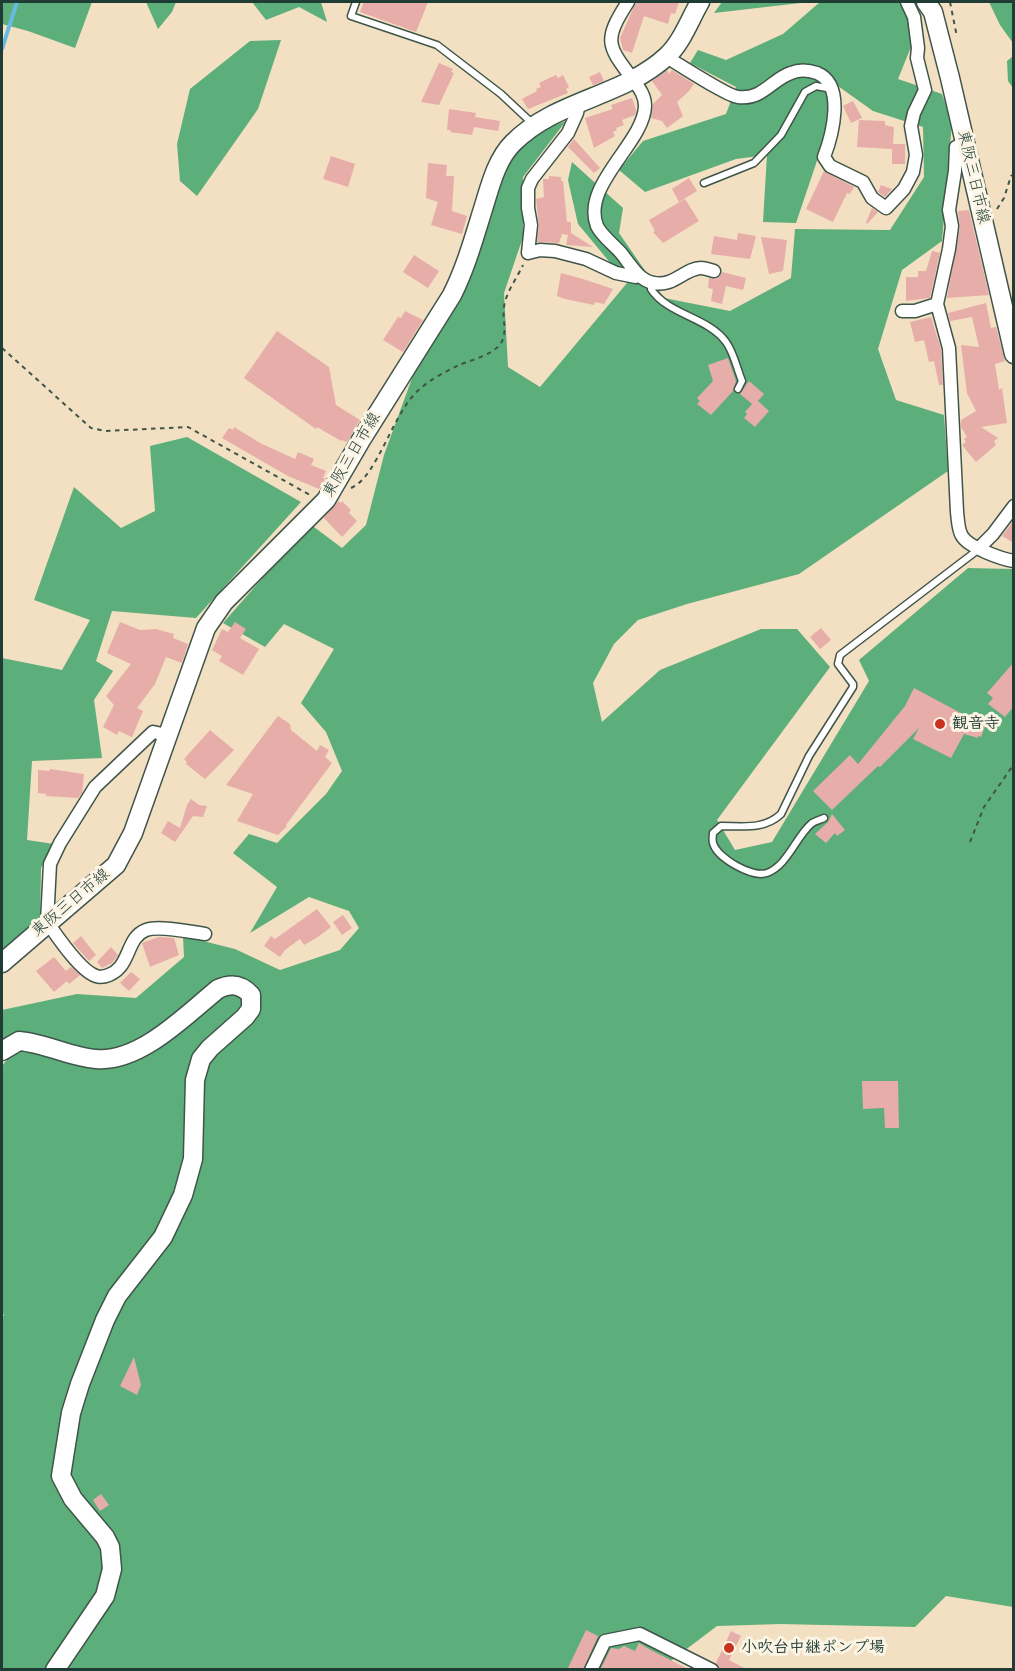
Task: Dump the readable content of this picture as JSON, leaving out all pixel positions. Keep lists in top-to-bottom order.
{
  "streets": {
    "main road": ["東阪三日市線"]
  },
  "places": ["観音寺", "小吹台中継ポンプ場"]
}
